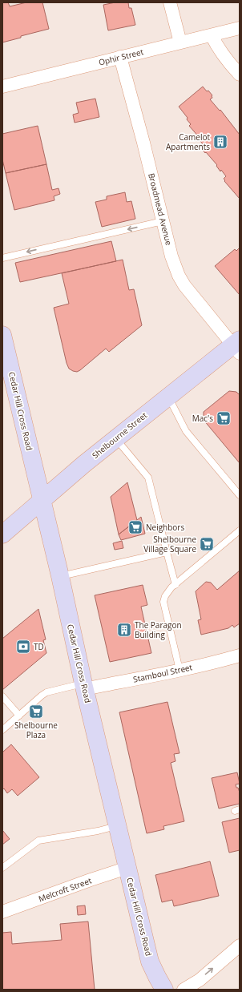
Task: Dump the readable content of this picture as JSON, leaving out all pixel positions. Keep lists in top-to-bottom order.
{
  "streets": {
    "main road": ["Cedar Hill Cross Road", "Shelbourne Street"],
    "street": [
      "Ophir Street",
      "Broadmead Avenue",
      "Stamboul Street",
      "Melcroft Street"
    ]
  },
  "crossings": [
    ["Ophir Street", "Broadmead Avenue"],
    ["Broadmead Avenue", "Shelbourne Street"],
    ["Cedar Hill Cross Road", "Shelbourne Street"],
    ["Cedar Hill Cross Road", "Stamboul Street"],
    ["Cedar Hill Cross Road", "Melcroft Street"]
  ],
  "places": {
    "building": ["Camelot Apartments", "The Paragon Building"],
    "supermarket": [
      "Mac's",
      "Neighbors",
      "Shelbourne Village Square",
      "Shelbourne Plaza"
    ],
    "bank": ["TD"]
  }
}
